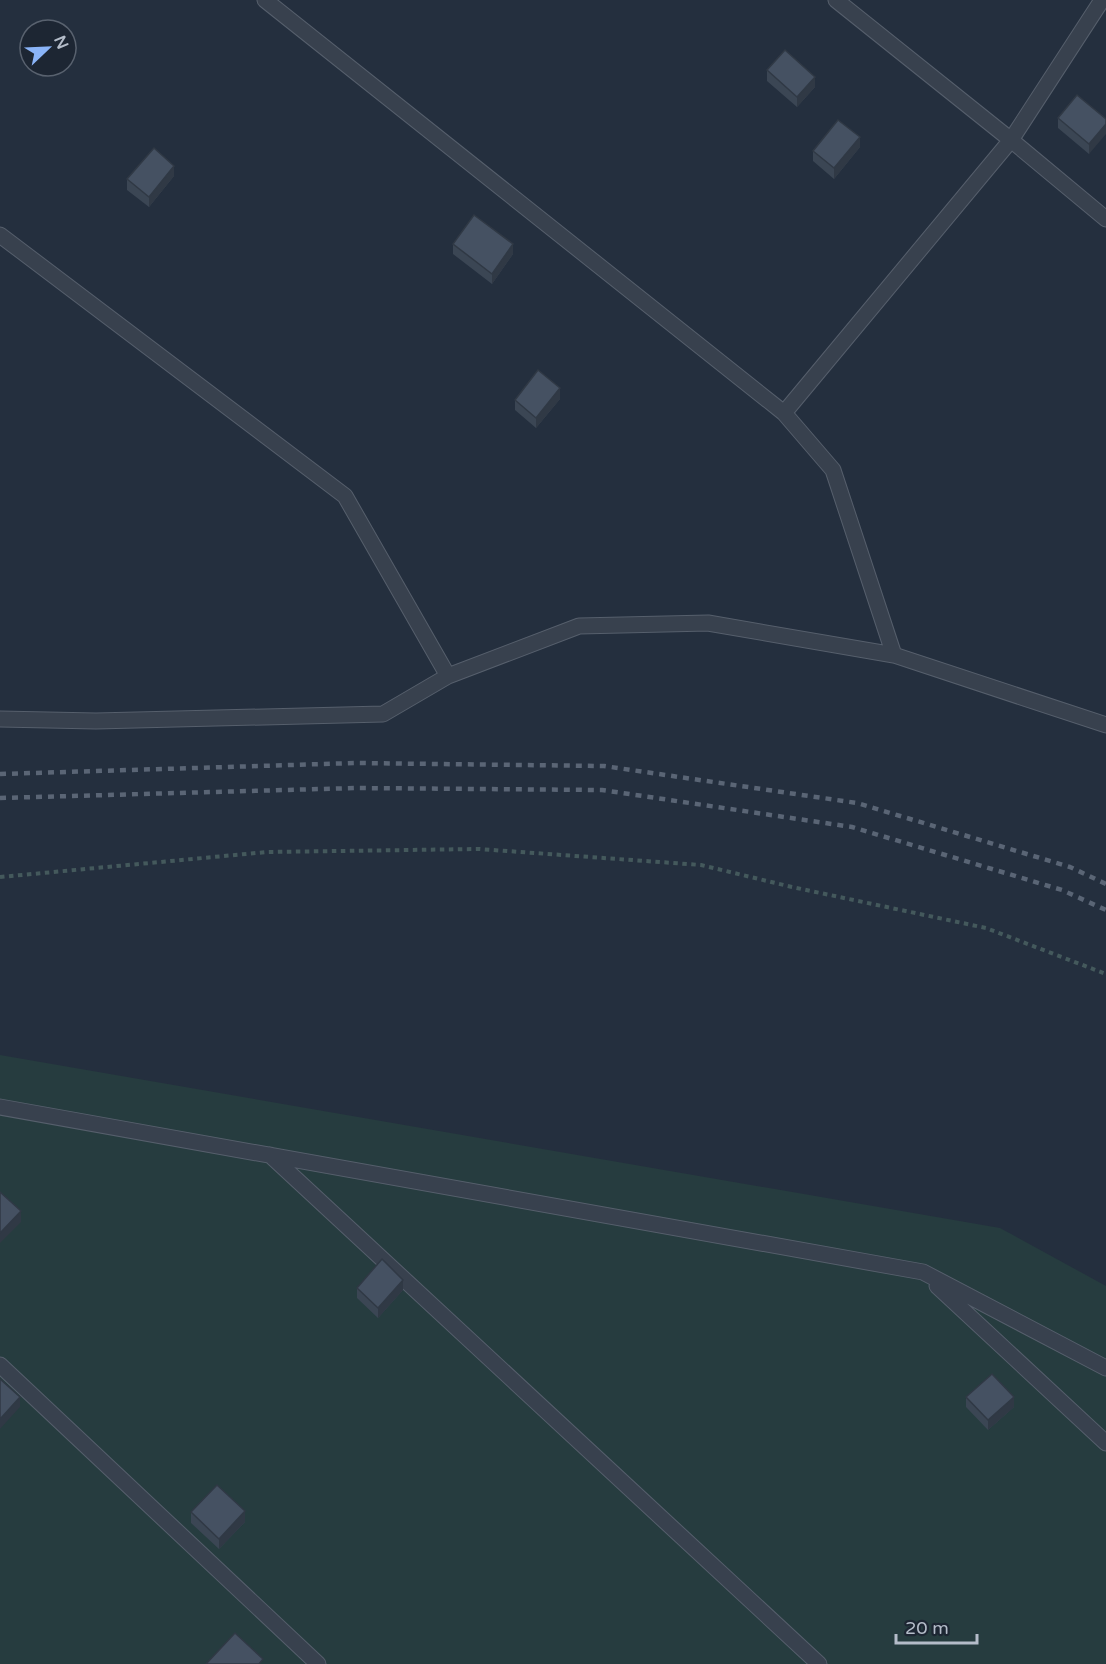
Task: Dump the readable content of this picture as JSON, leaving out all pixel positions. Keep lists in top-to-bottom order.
{
  "scale_bar": "20 m",
  "north": "top right"
}
